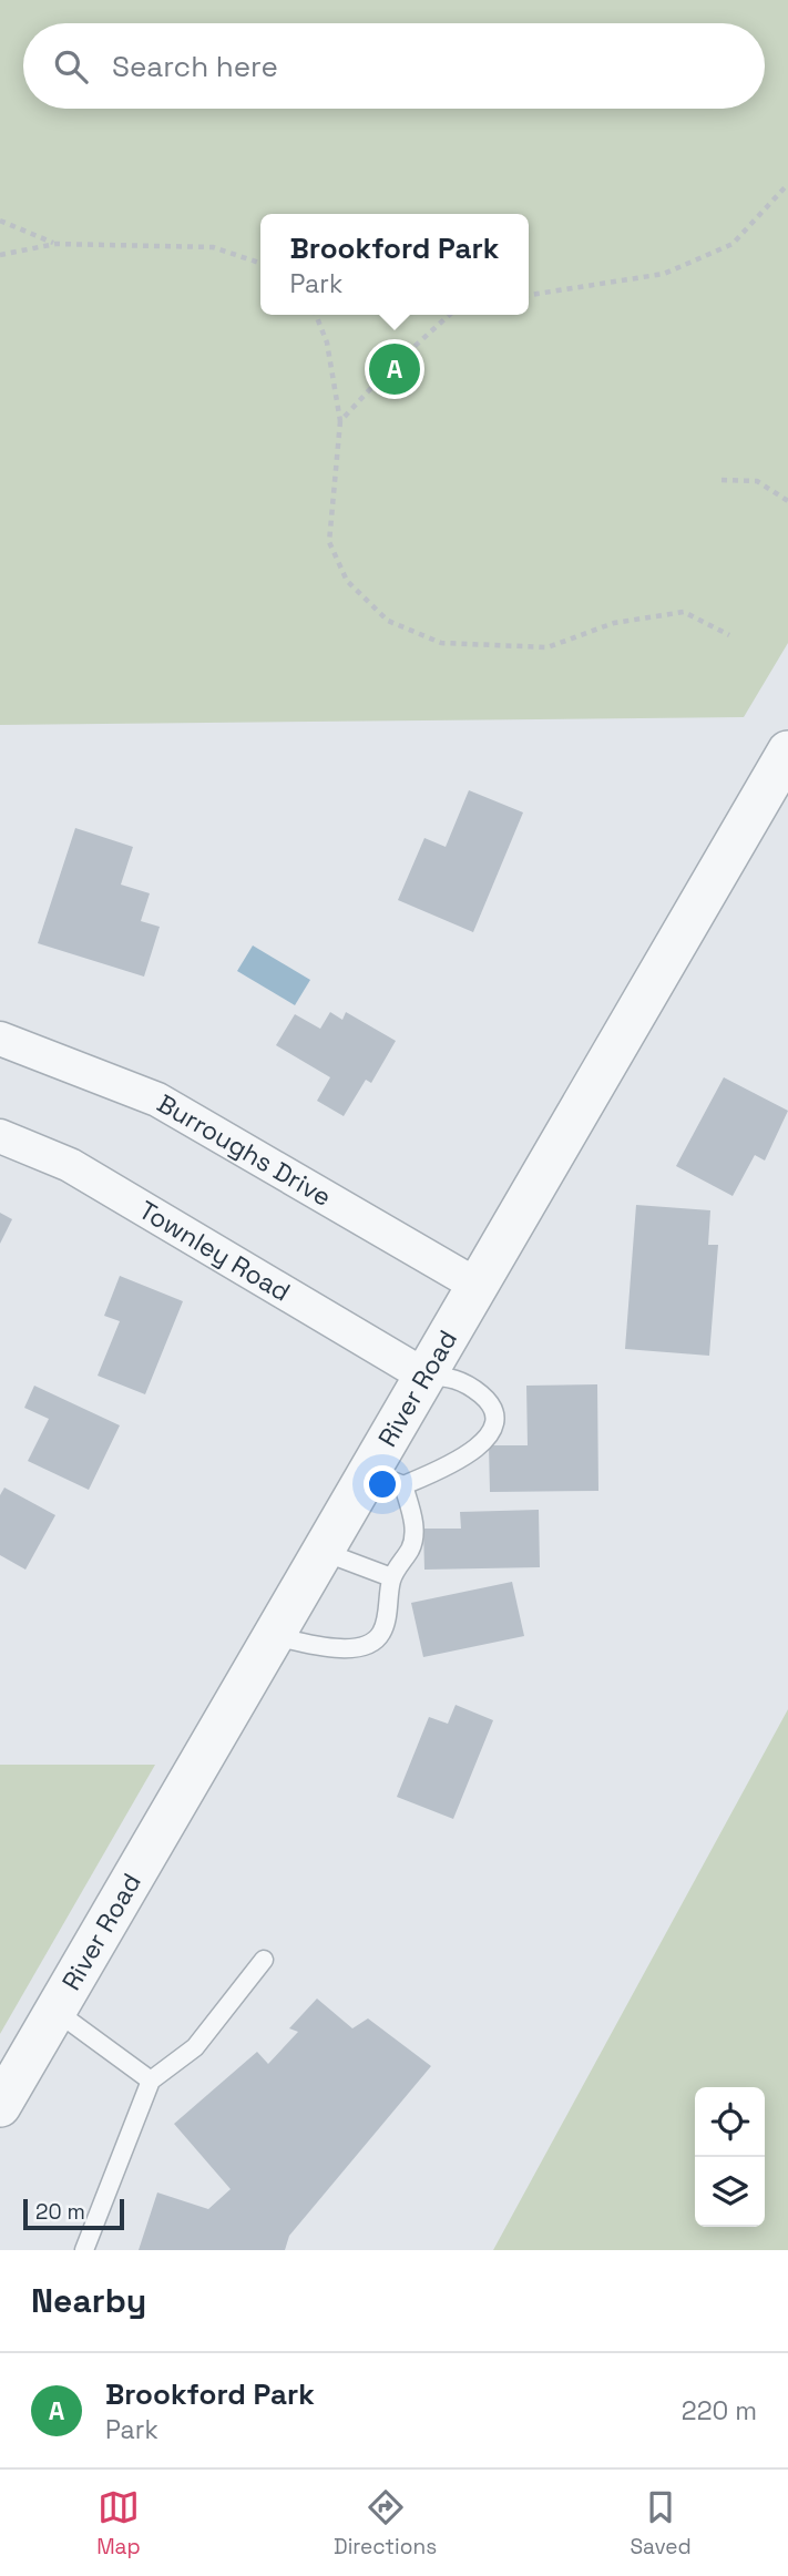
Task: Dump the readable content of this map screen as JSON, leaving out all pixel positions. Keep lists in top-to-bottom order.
{
  "streets": {
    "street": ["Burroughs Drive", "Townley Road", "River Road"]
  },
  "crossings": [
    ["Burroughs Drive", "River Road"],
    ["Townley Road", "River Road"]
  ],
  "scale_bar": "20 m",
  "page": {
    "search": "Search here",
    "popup": ["Brookford Park", "Park"],
    "pins": "A",
    "scale": "20 m",
    "heading": "Nearby",
    "list": [
      {
        "mark": "A",
        "name": "Brookford Park",
        "note": "Park",
        "value": "220 m"
      }
    ],
    "nav": ["Map", "Directions", "Saved"]
  }
}
